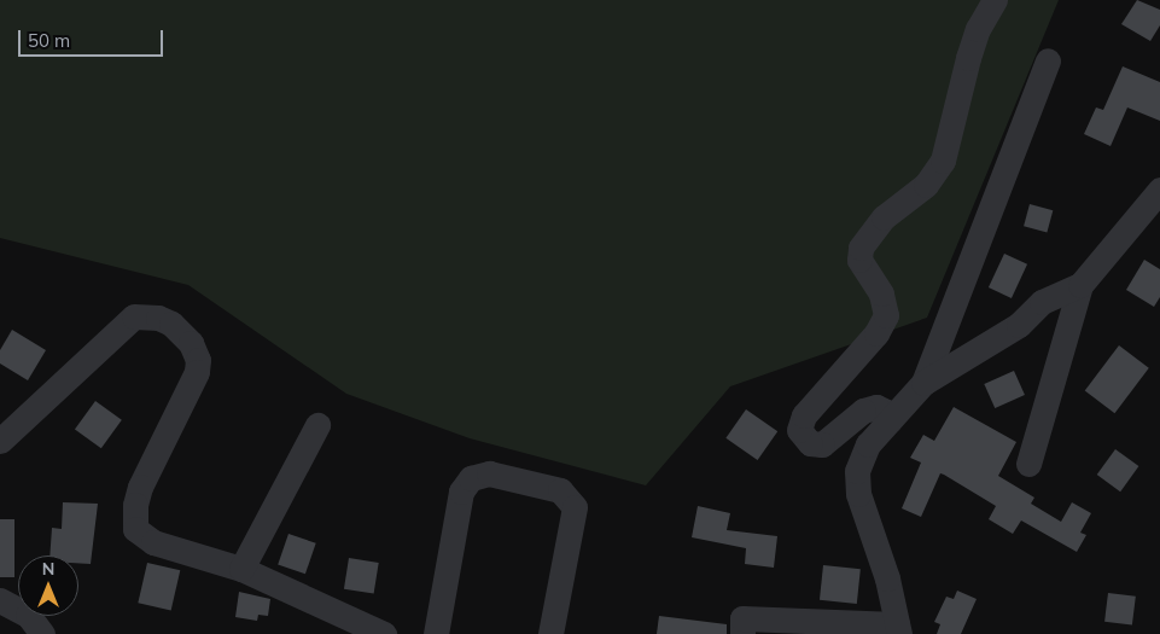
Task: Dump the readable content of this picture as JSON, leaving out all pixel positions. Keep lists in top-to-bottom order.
{
  "scale_bar": "50 m",
  "north": "top"
}
